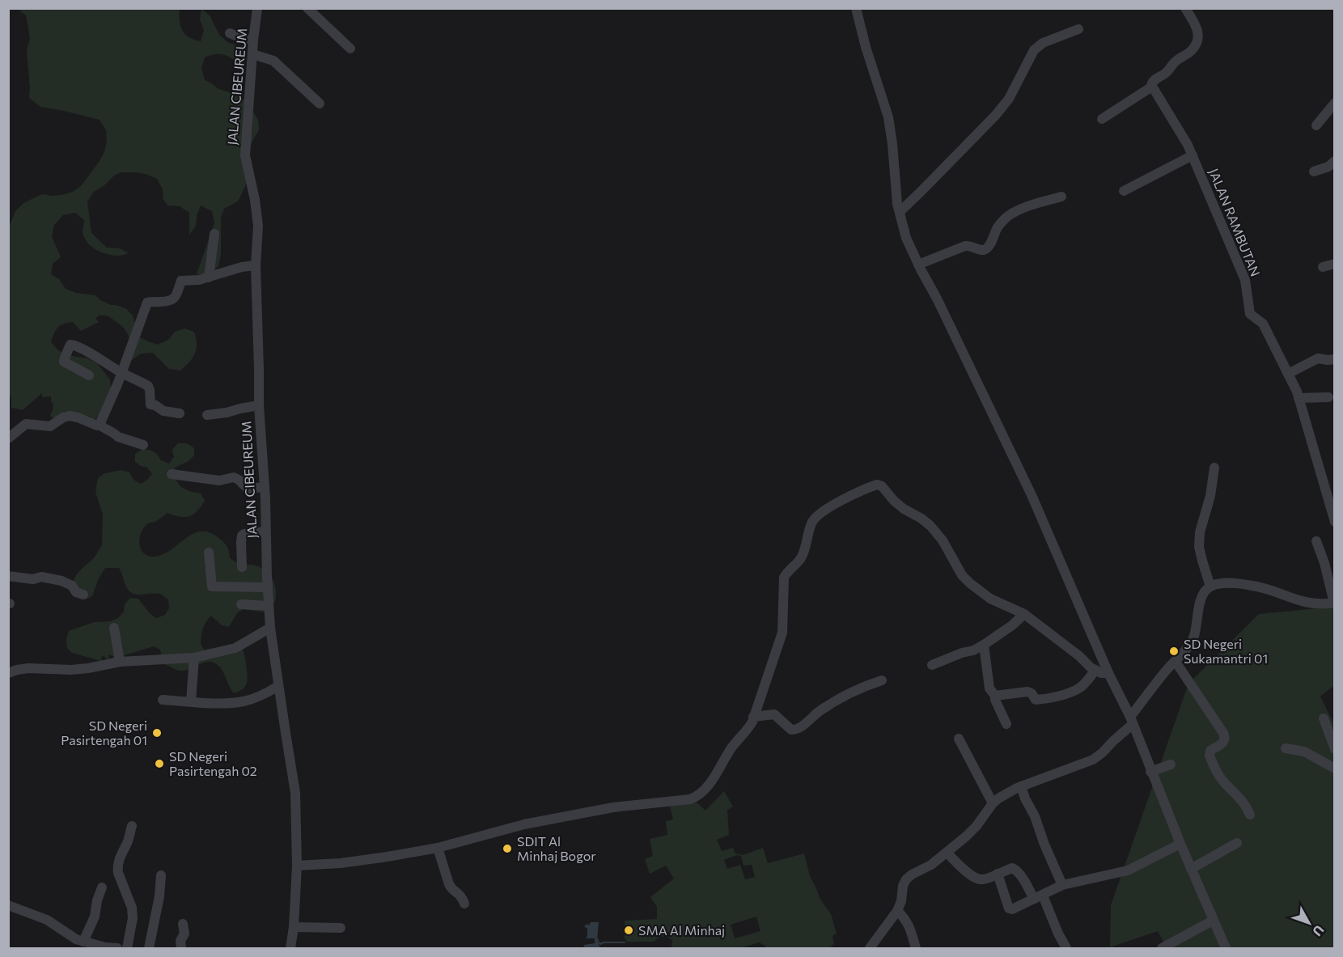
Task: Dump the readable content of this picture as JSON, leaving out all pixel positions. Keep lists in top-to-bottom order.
{
  "streets": {
    "street": ["JALAN CIBEUREUM", "JALAN RAMBUTAN"]
  },
  "places": [
    "SD Negeri Sukamantri 01",
    "SD Negeri Pasirtengah 01",
    "SD Negeri Pasirtengah 02",
    "SDIT Al Minhaj Bogor",
    "SMA Al Minhaj"
  ],
  "north": "bottom right"
}
